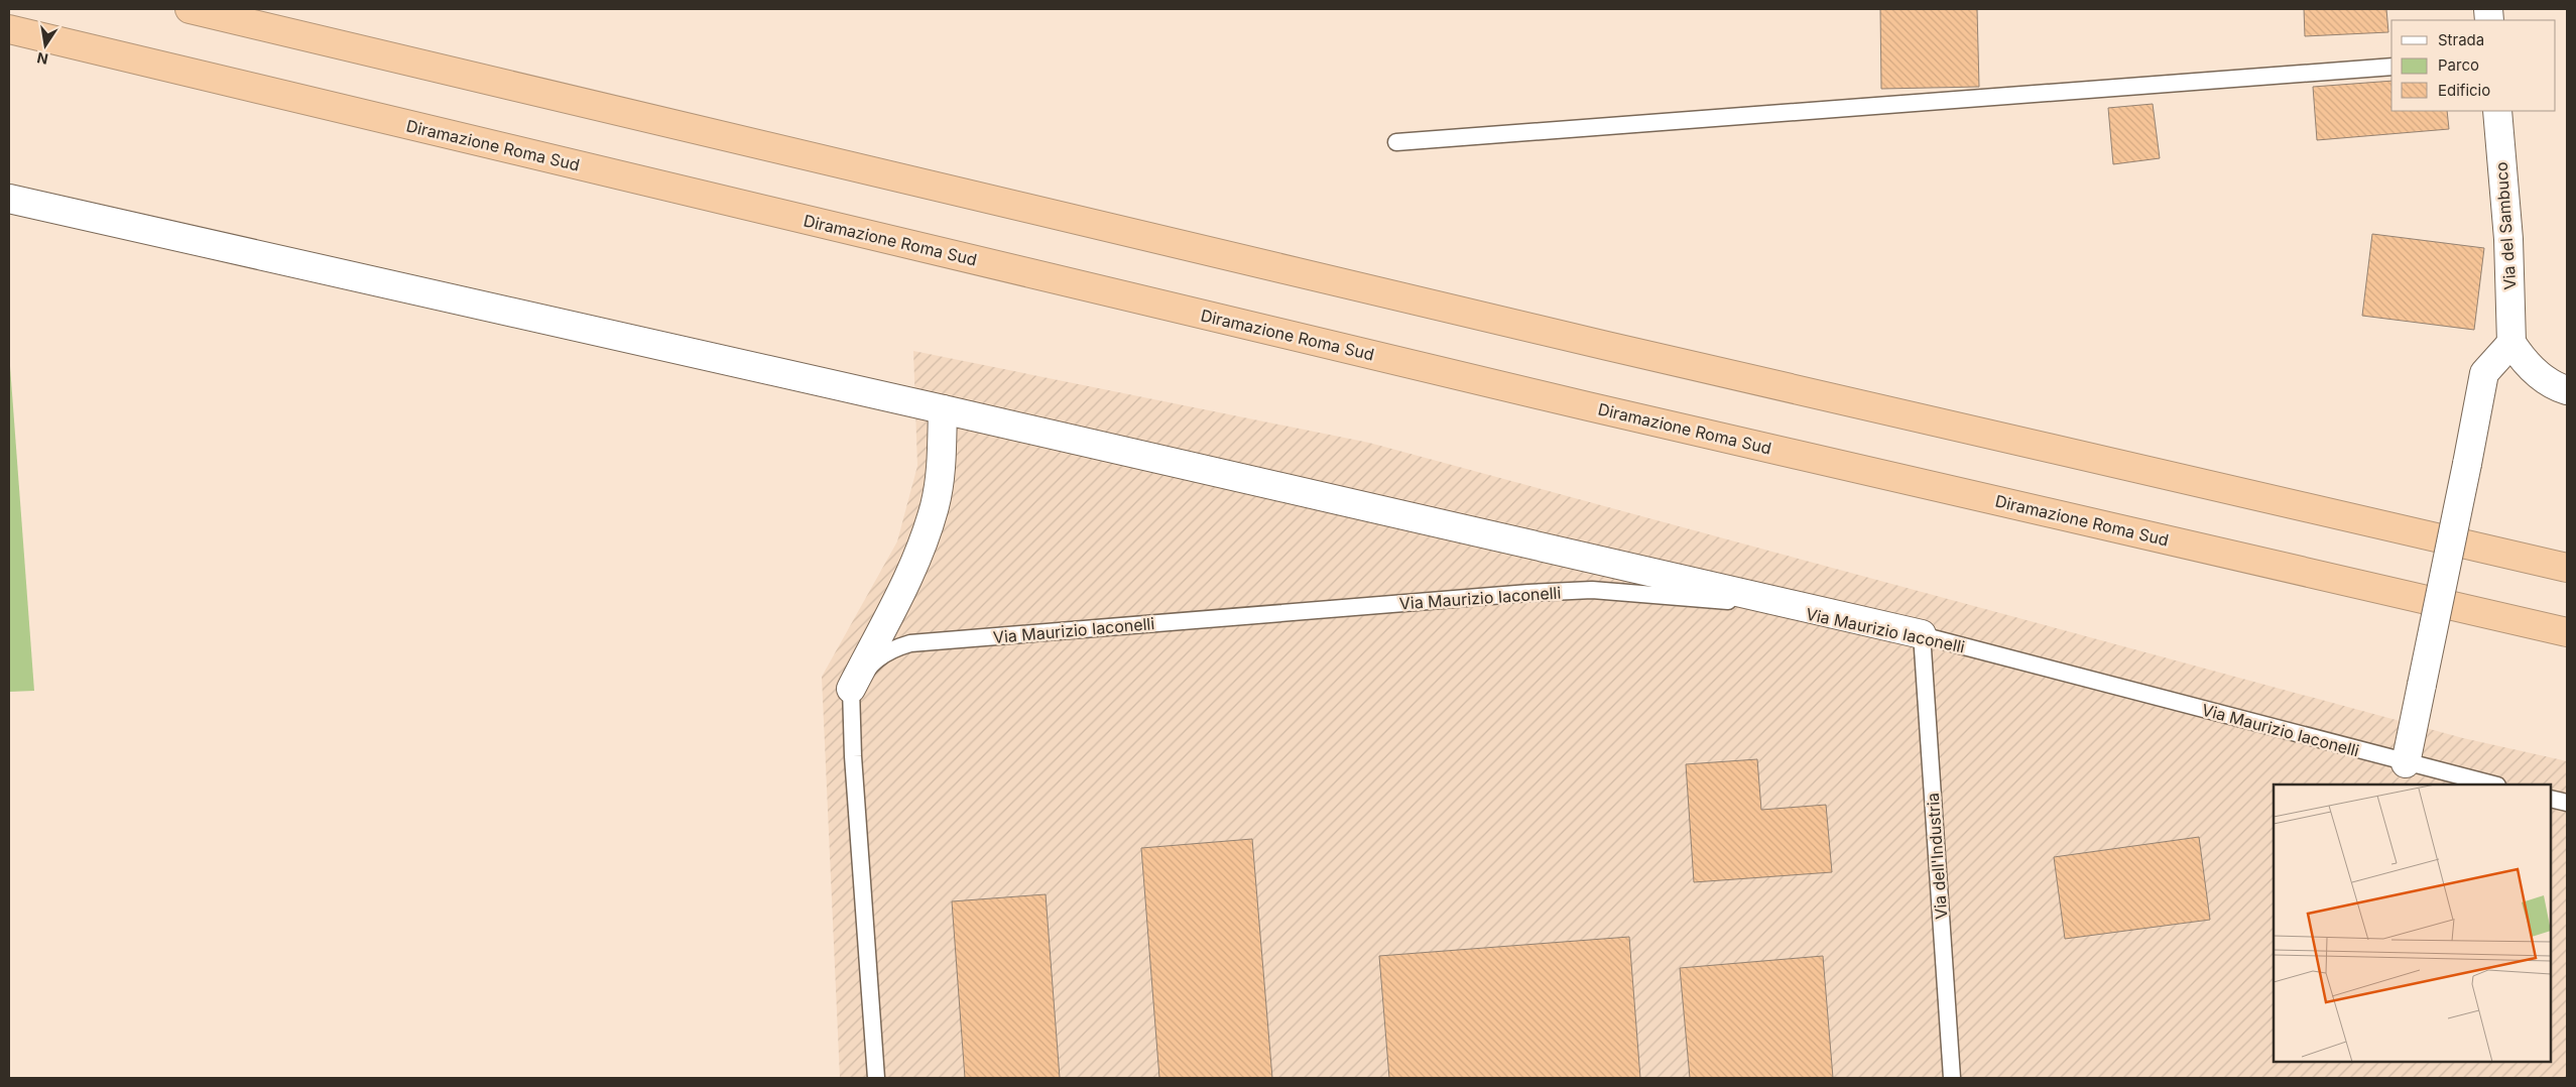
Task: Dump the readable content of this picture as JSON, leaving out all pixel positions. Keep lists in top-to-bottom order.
{
  "streets": {
    "highway": ["Diramazione Roma Sud"],
    "street": ["Via del Sambuco"],
    "lane": ["Via Maurizio Iaconelli", "Via dell'Industria"]
  },
  "crossings": [
    ["Via Maurizio Iaconelli", "Via dell'Industria"]
  ],
  "legend": ["Strada", "Parco", "Edificio"],
  "north": "bottom"
}
